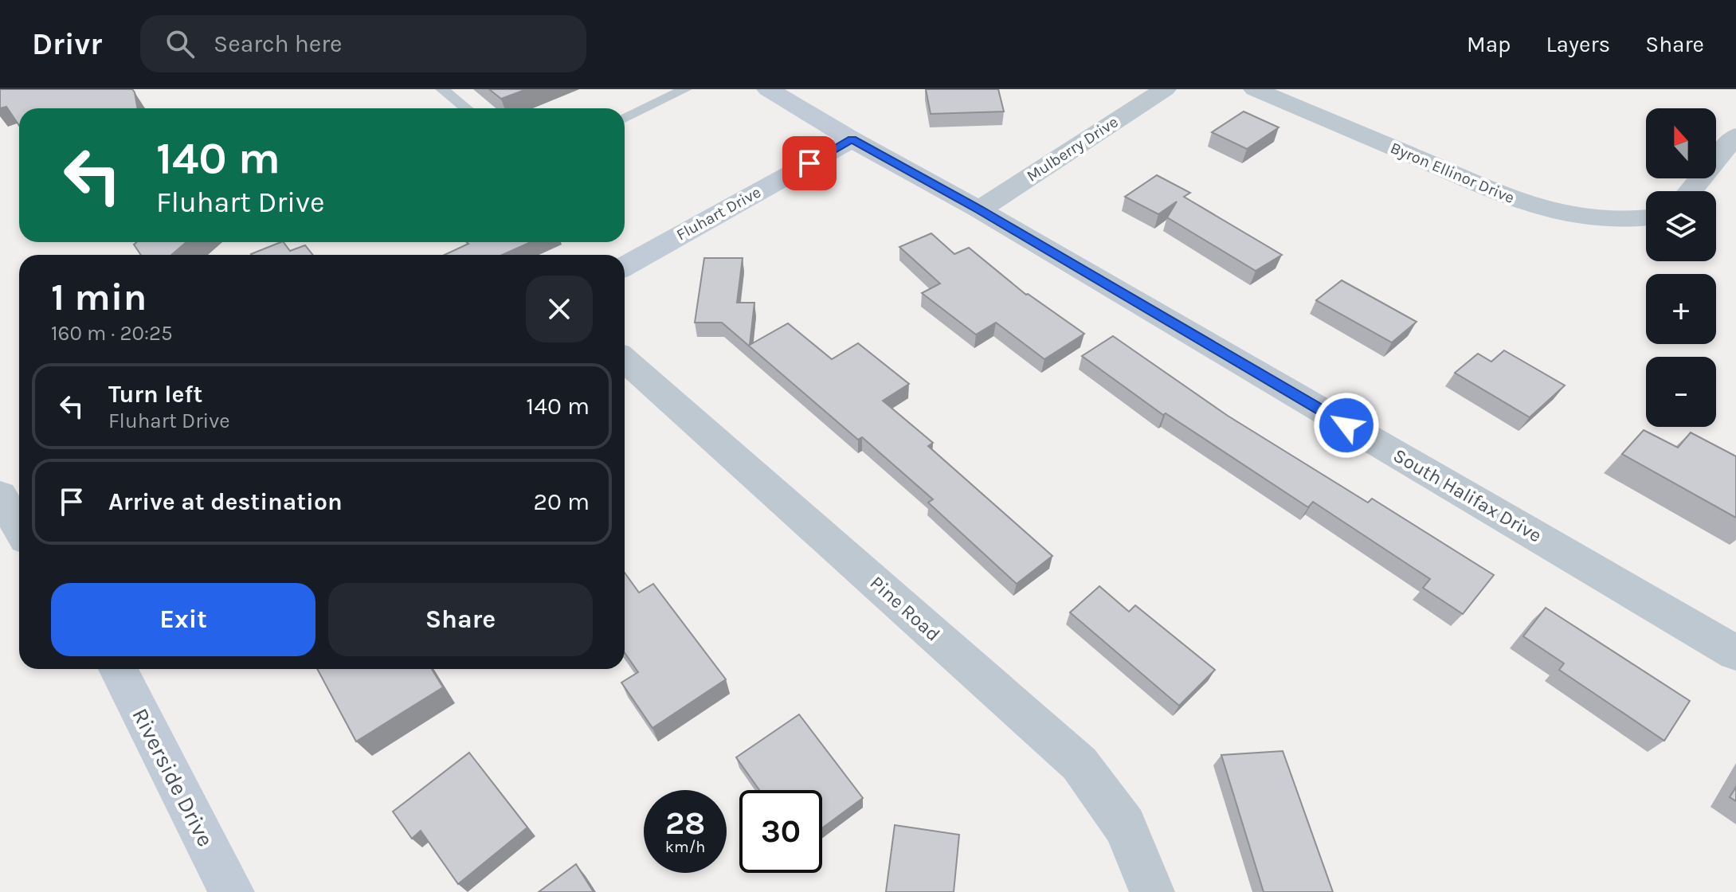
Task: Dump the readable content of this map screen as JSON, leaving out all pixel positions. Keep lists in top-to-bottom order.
{
  "streets": {
    "street": [
      "Mulberry Drive",
      "Byron Ellinor Drive",
      "Fluhart Drive",
      "South Halifax Drive",
      "Pine Road",
      "Riverside Drive"
    ]
  },
  "crossings": [
    ["Mulberry Drive", "South Halifax Drive"],
    ["Fluhart Drive", "South Halifax Drive"]
  ],
  "north": "top",
  "page": {
    "header": "Drivr",
    "search": "Search here",
    "nav": ["Map", "Layers", "Share"],
    "map_buttons": ["+", "−"],
    "turn": ["140 m", "Fluhart Drive"],
    "heading": ["1 min", "160 m · 20:25"],
    "list": [
      {
        "name": "Turn left",
        "note": "Fluhart Drive",
        "value": "140 m"
      },
      {
        "name": "Arrive at destination",
        "value": "20 m"
      }
    ],
    "buttons": ["Exit", "Share"],
    "speed": "28 km/h",
    "limit": "30"
  }
}
